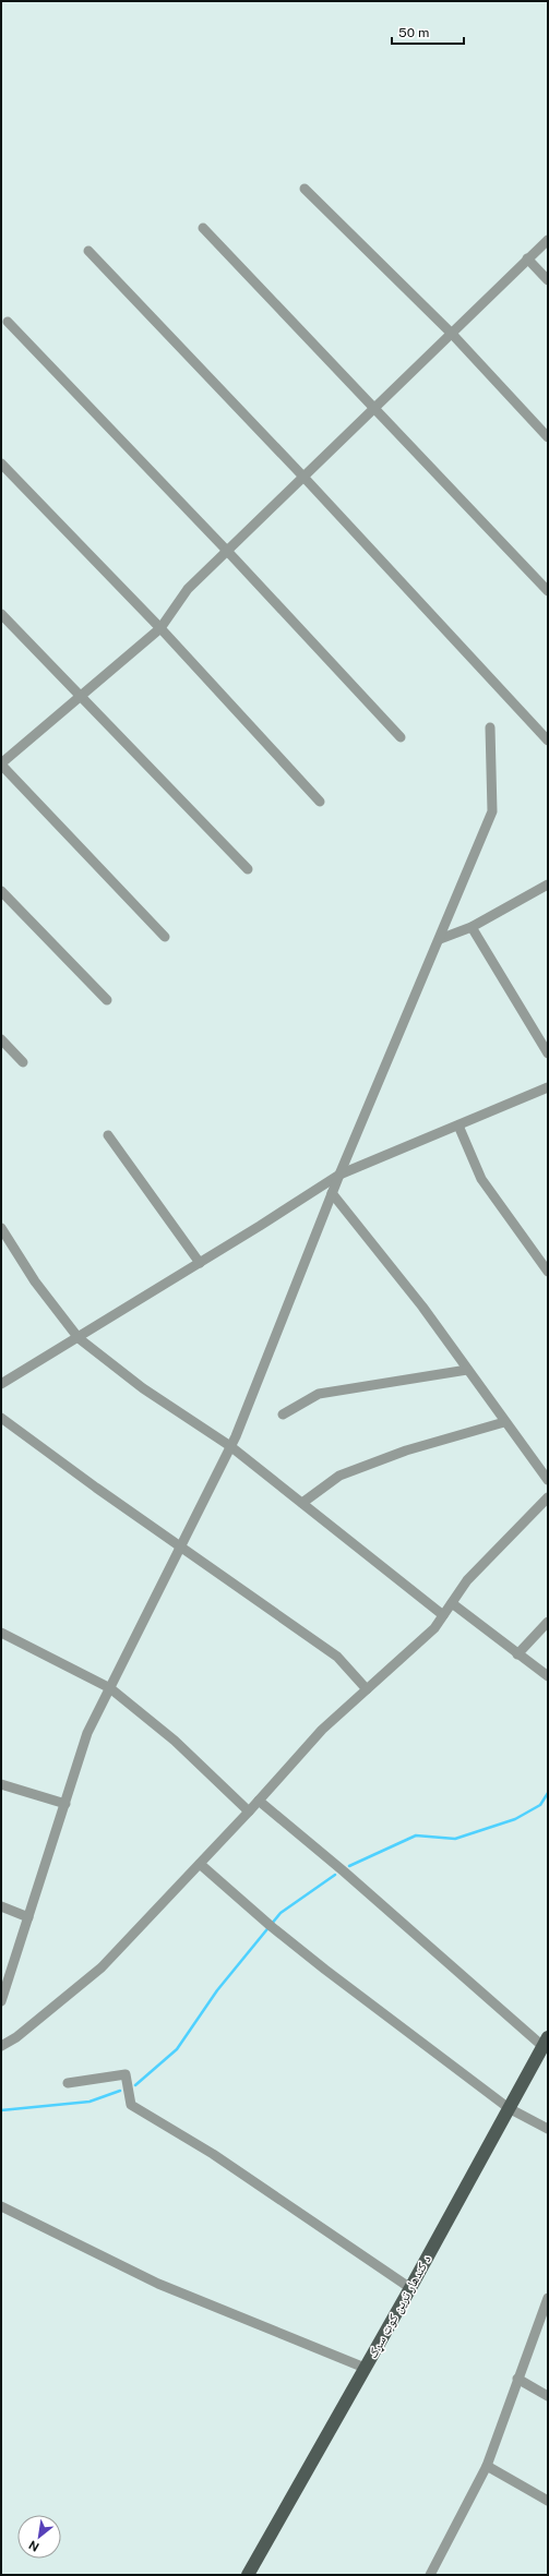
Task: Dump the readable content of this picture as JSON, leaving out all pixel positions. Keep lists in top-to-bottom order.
{
  "streets": {
    "main road": ["د کندهار ترين کوټ سړک"]
  },
  "scale_bar": "50 m",
  "north": "bottom left"
}
